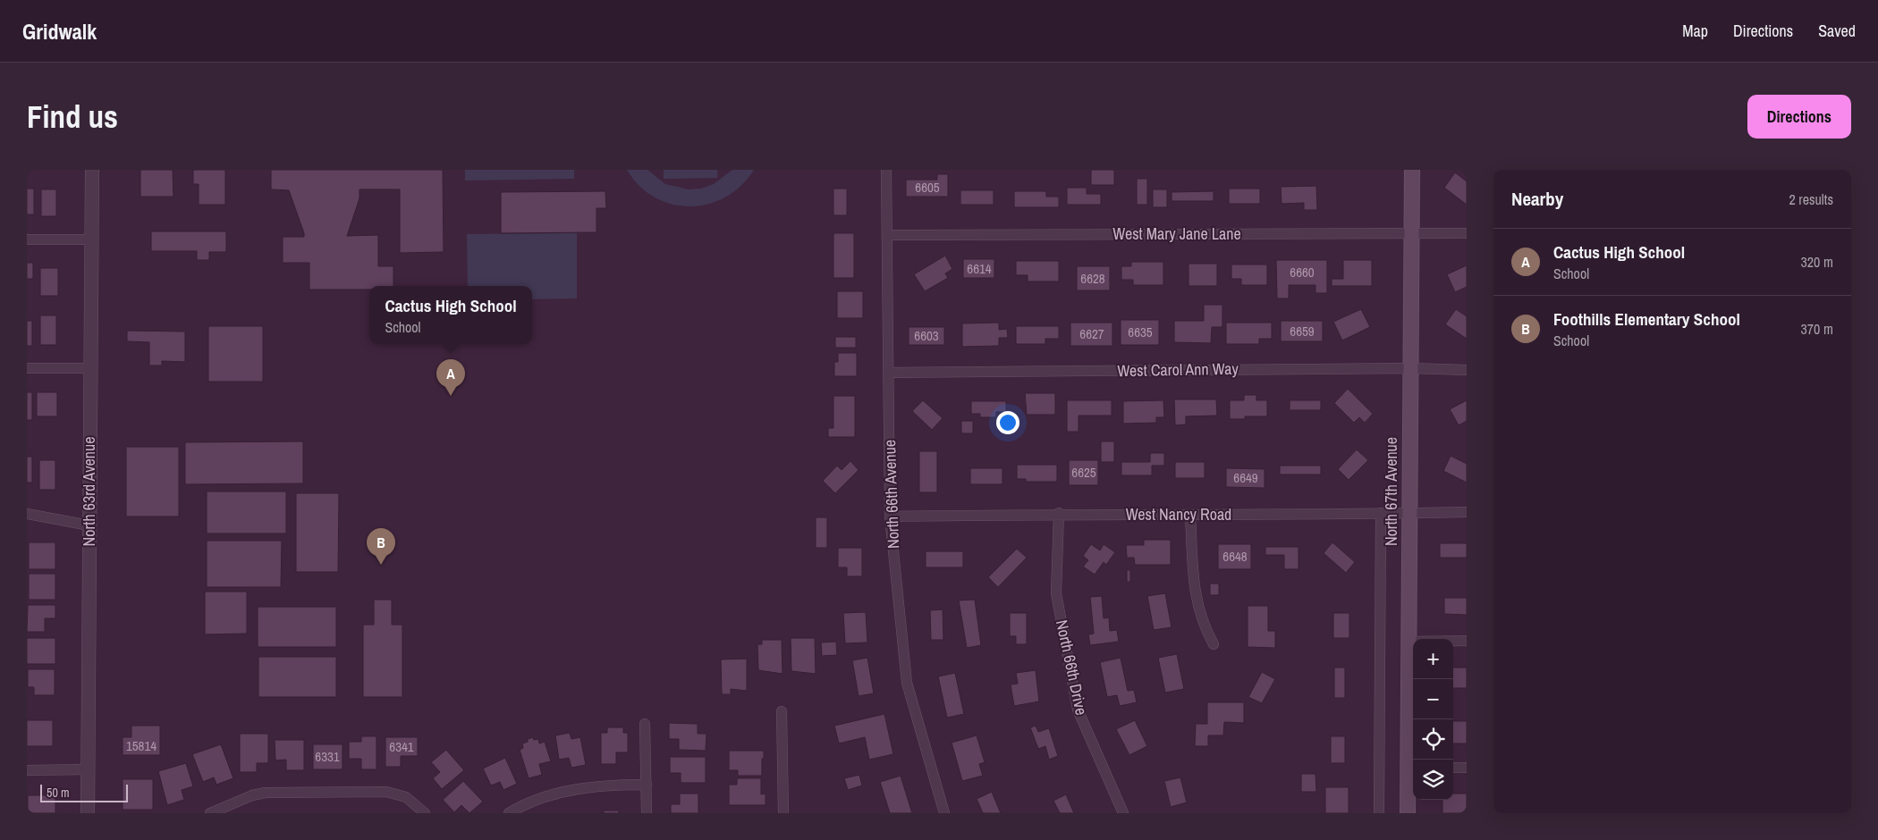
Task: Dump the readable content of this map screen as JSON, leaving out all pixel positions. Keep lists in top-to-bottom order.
{
  "streets": {
    "main road": ["North 67th Avenue"],
    "street": [
      "West Mary Jane Lane",
      "West Carol Ann Way",
      "North 63rd Avenue",
      "North 66th Avenue",
      "West Nancy Road",
      "North 66th Drive"
    ]
  },
  "crossings": [
    ["West Mary Jane Lane", "North 67th Avenue"],
    ["West Mary Jane Lane", "North 66th Avenue"],
    ["West Carol Ann Way", "North 67th Avenue"],
    ["West Carol Ann Way", "North 66th Avenue"],
    ["North 67th Avenue", "West Nancy Road"],
    ["North 66th Avenue", "West Nancy Road"],
    ["West Nancy Road", "North 66th Drive"]
  ],
  "house_numbers": [
    "6605",
    "6614",
    "6660",
    "6628",
    "6659",
    "6635",
    "6627",
    "6603",
    "6625",
    "6649",
    "6648",
    "15814",
    "6341",
    "6331"
  ],
  "scale_bar": "50 m",
  "page": {
    "header": "Gridwalk",
    "nav": ["Map", "Directions", "Saved"],
    "buttons": "Directions",
    "title": "Find us",
    "heading": ["Nearby", "2 results"],
    "list": [
      {
        "mark": "A",
        "name": "Cactus High School",
        "note": "School",
        "value": "320 m"
      },
      {
        "mark": "B",
        "name": "Foothills Elementary School",
        "note": "School",
        "value": "370 m"
      }
    ],
    "popup": ["Cactus High School", "School"],
    "pins": ["A", "B"],
    "map_buttons": ["+", "−"],
    "scale": "50 m"
  }
}
